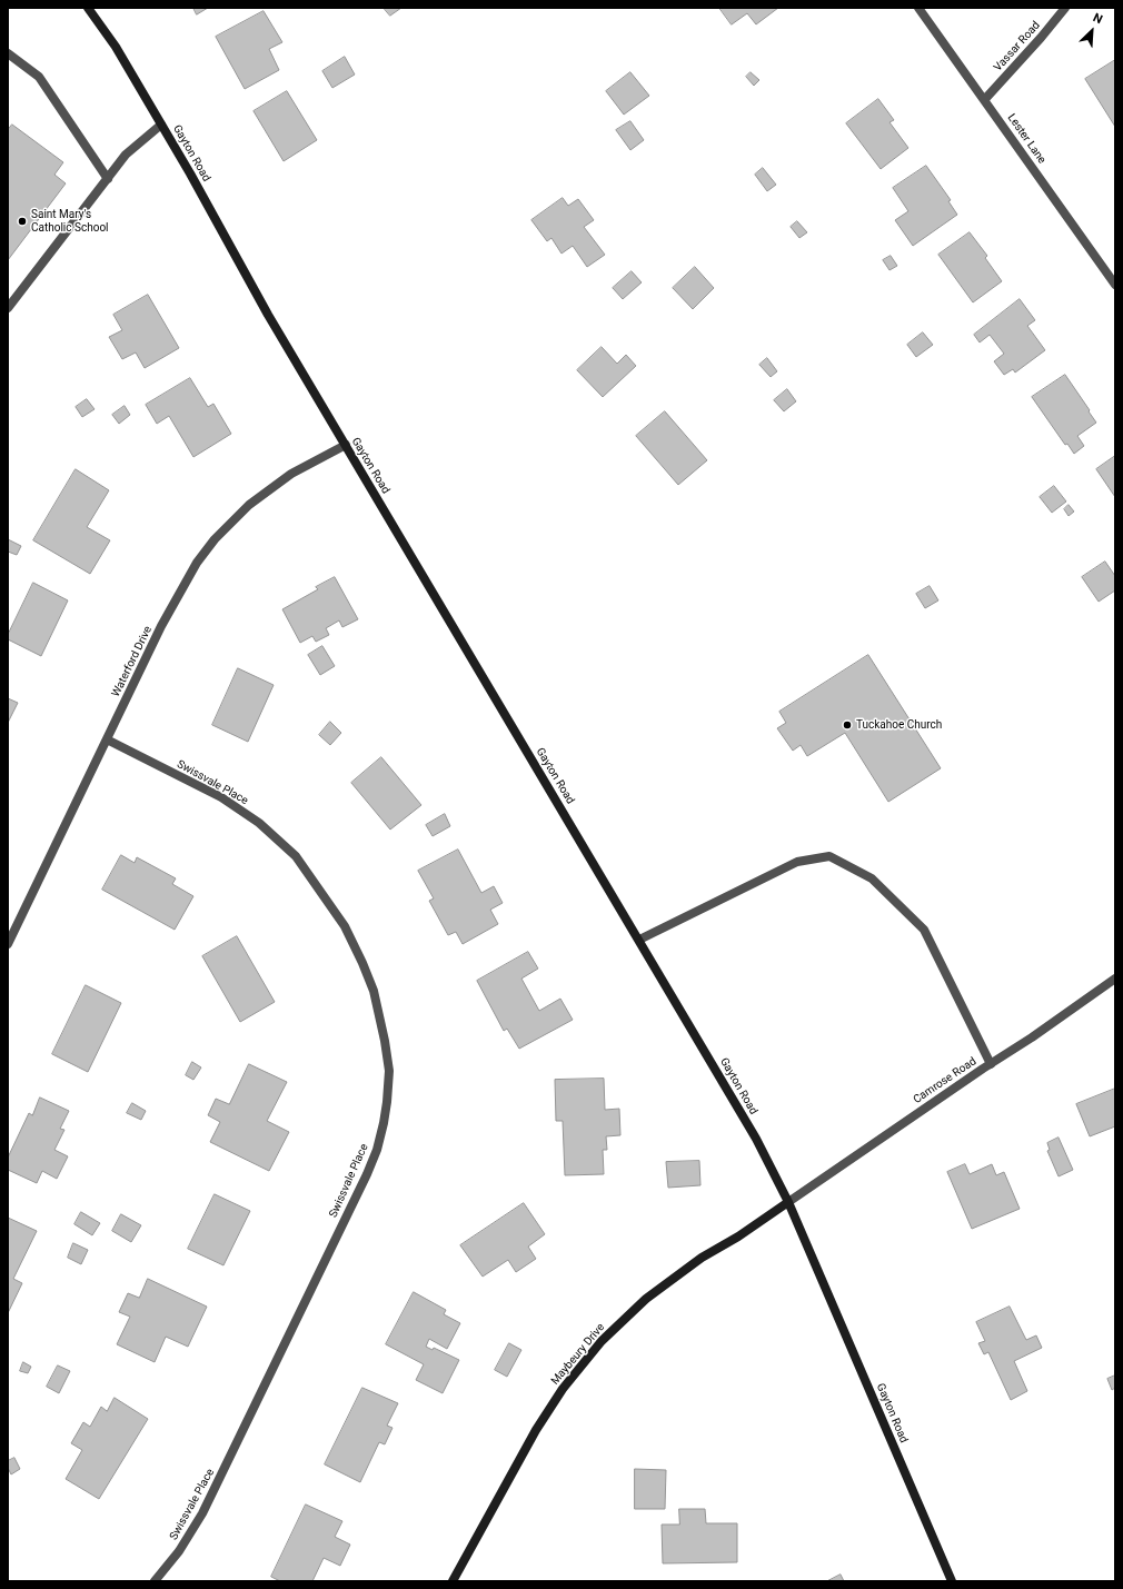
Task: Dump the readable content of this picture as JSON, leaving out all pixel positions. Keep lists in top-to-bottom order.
{
  "streets": {
    "street": [
      "Vassar Road",
      "Lester Lane",
      "Gayton Road",
      "Waterford Drive",
      "Swissvale Place",
      "Camrose Road",
      "Maybeury Drive"
    ]
  },
  "crossings": [
    ["Vassar Road", "Lester Lane"],
    ["Gayton Road", "Waterford Drive"],
    ["Gayton Road", "Camrose Road"],
    ["Gayton Road", "Maybeury Drive"],
    ["Waterford Drive", "Swissvale Place"],
    ["Camrose Road", "Maybeury Drive"]
  ],
  "places": ["Saint Mary's Catholic School", "Tuckahoe Church"],
  "north": "top right"
}
